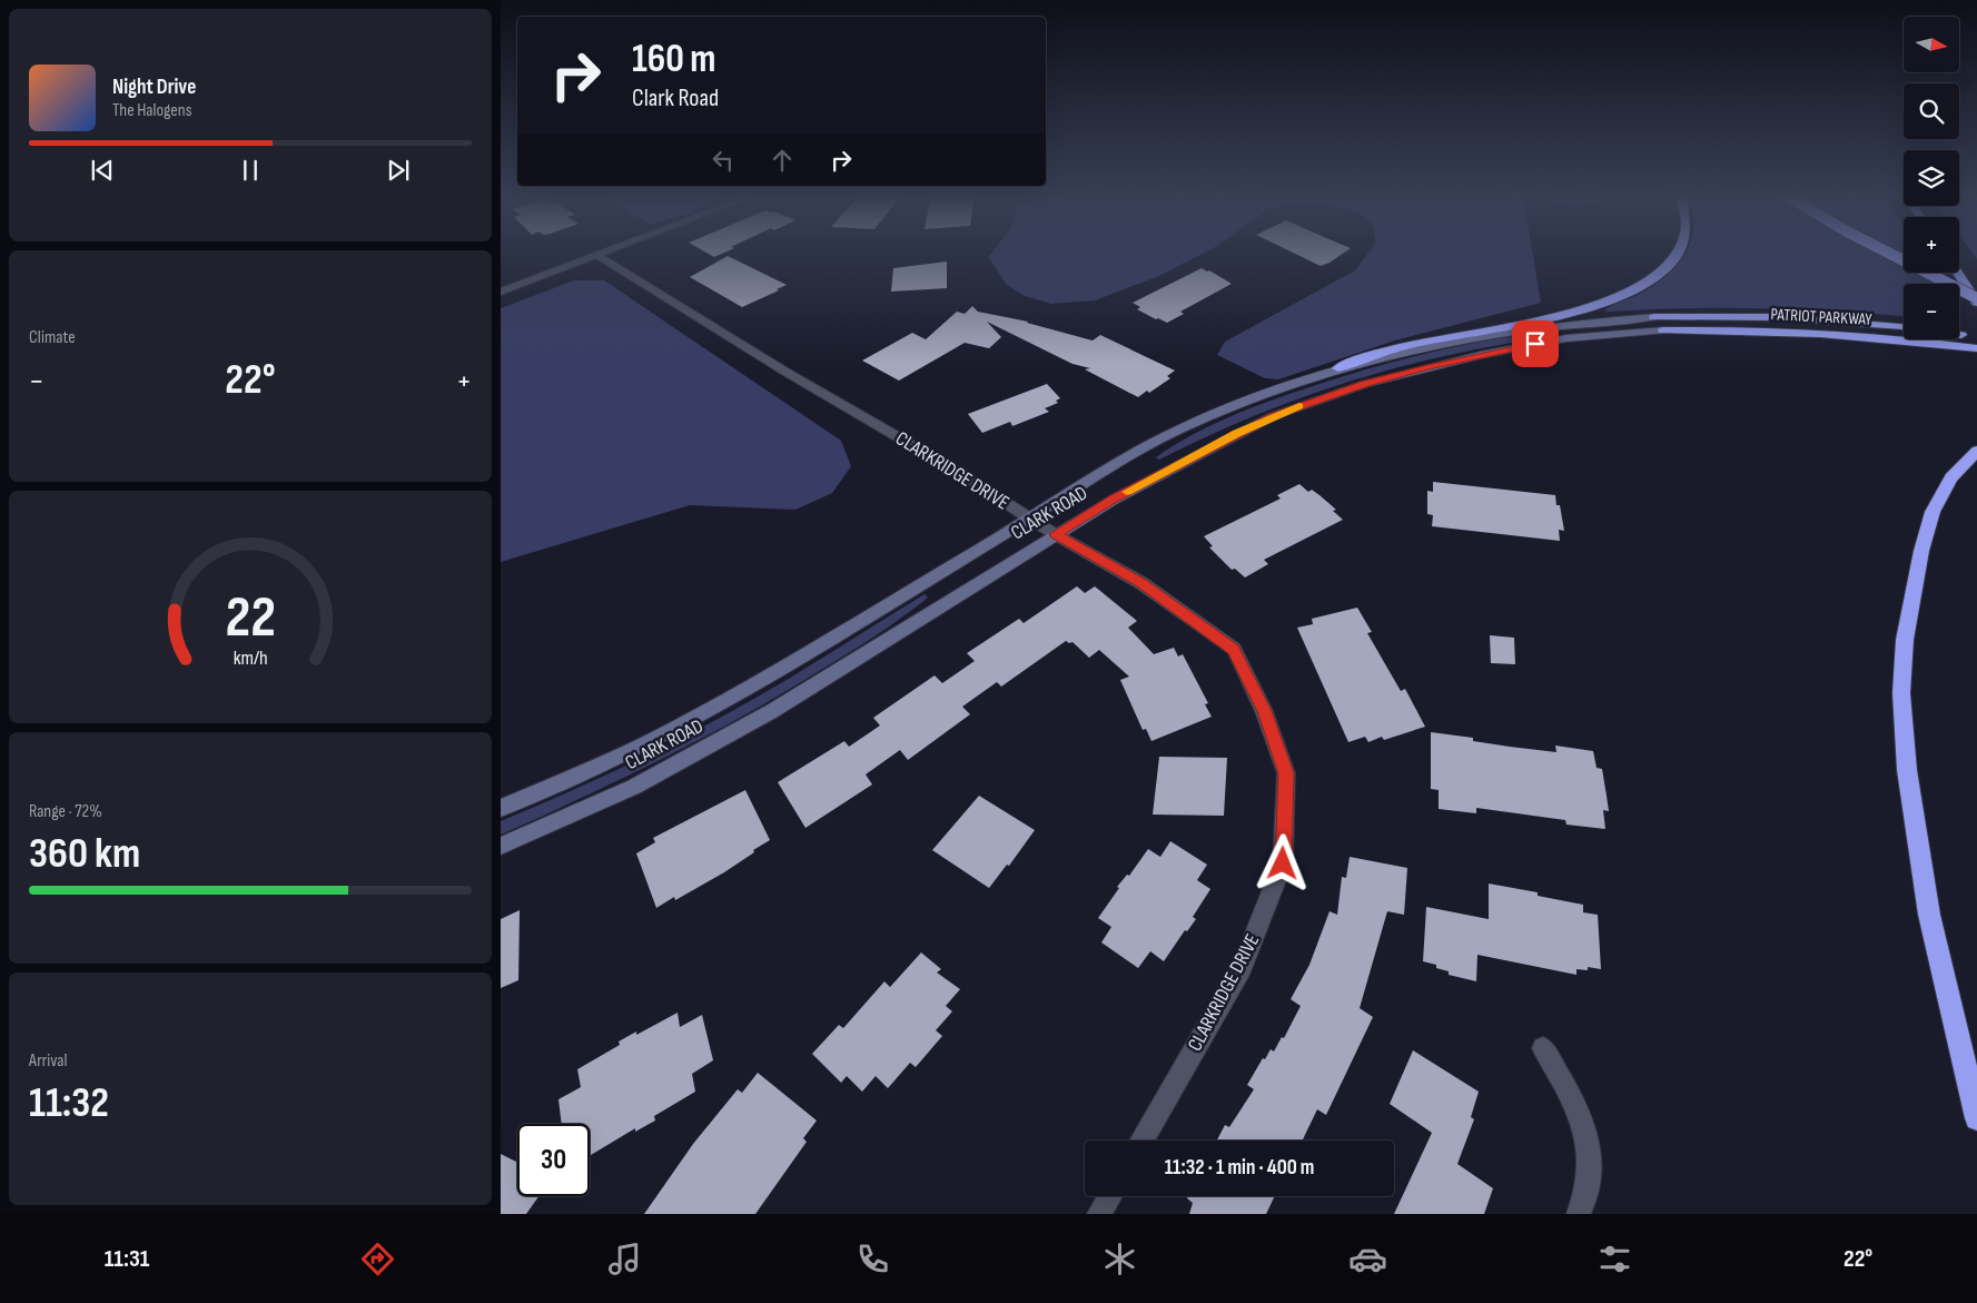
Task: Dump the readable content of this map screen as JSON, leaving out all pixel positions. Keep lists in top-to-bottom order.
{
  "streets": {
    "highway": ["PATRIOT PARKWAY"],
    "main road": ["CLARK ROAD"],
    "street": ["CLARKRIDGE DRIVE"]
  },
  "crossings": [
    ["PATRIOT PARKWAY", "CLARK ROAD"],
    ["CLARKRIDGE DRIVE", "CLARK ROAD"]
  ],
  "north": "right",
  "page": {
    "map_buttons": ["+", "−"],
    "turn": ["160 m", "Clark Road"],
    "song": ["Night Drive", "The Halogens"],
    "tile": [
      "Climate",
      ["Range · 72%", "360 km"],
      ["Arrival", "11:32"]
    ],
    "heat": ["−", "22°", "+"],
    "limit": "30",
    "trip": "11:32 · 1 min · 400 m",
    "tabs": ["11:31", "22°"],
    "gauge": ["22", "km/h"]
  }
}
